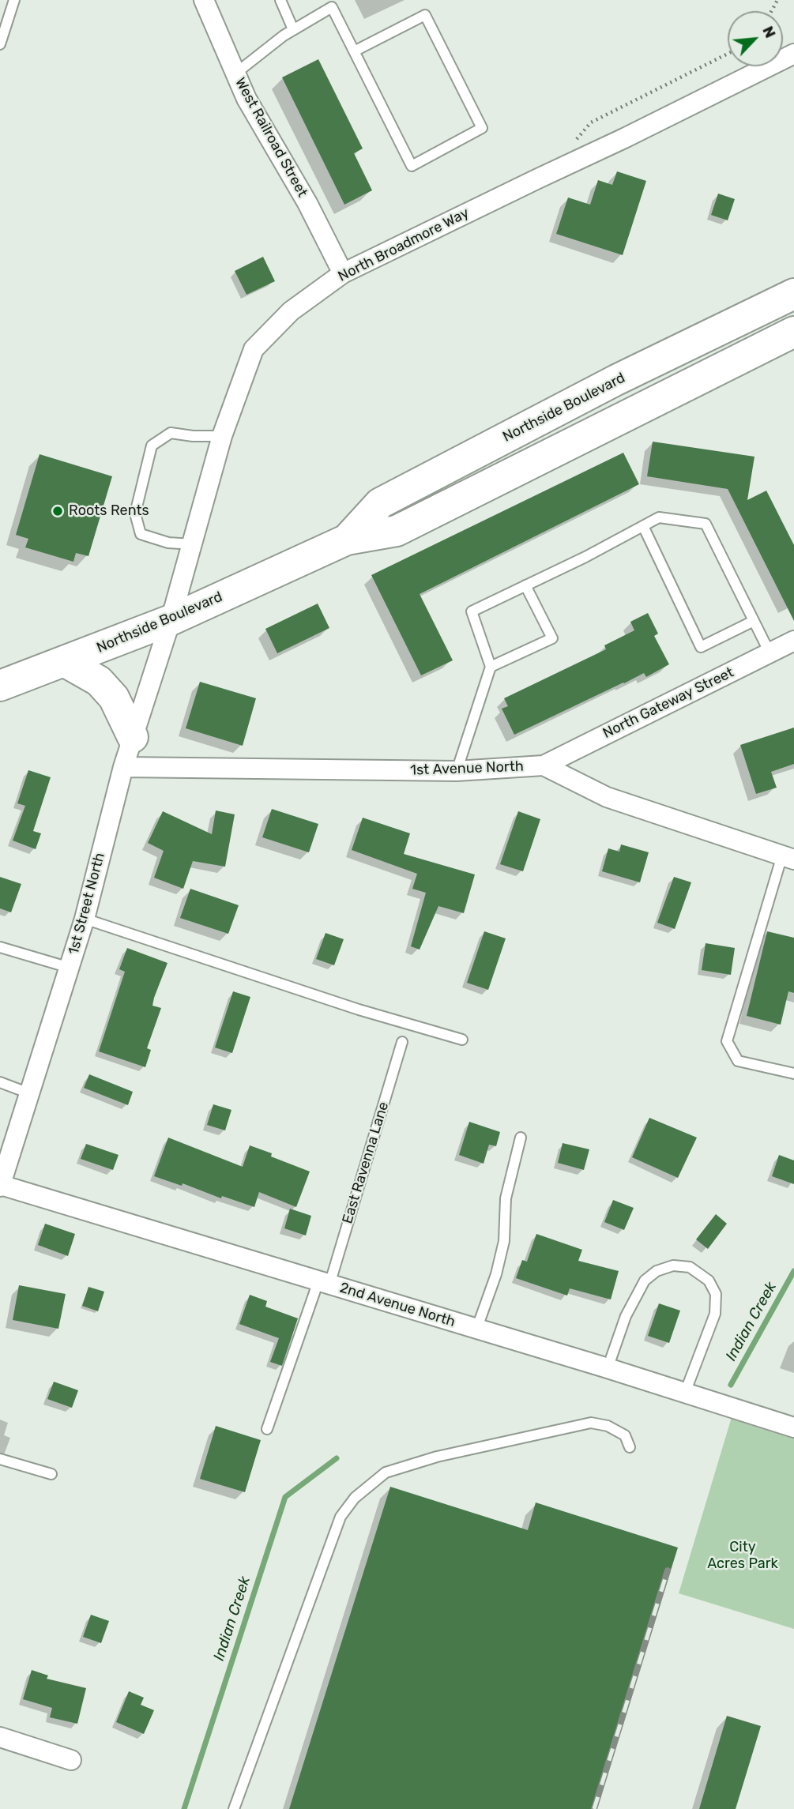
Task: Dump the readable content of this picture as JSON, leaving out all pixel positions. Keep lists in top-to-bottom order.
{
  "streets": {
    "main road": ["Northside Boulevard"],
    "street": [
      "West Railroad Street",
      "North Broadmore Way",
      "North Gateway Street",
      "1st Avenue North",
      "1st Street North",
      "2nd Avenue North"
    ],
    "lane": ["East Ravenna Lane"]
  },
  "crossings": [
    ["West Railroad Street", "North Broadmore Way"],
    ["North Broadmore Way", "Northside Boulevard"],
    ["North Broadmore Way", "1st Street North"],
    ["Northside Boulevard", "1st Street North"],
    ["North Gateway Street", "1st Avenue North"],
    ["1st Avenue North", "1st Street North"],
    ["1st Street North", "2nd Avenue North"],
    ["East Ravenna Lane", "2nd Avenue North"]
  ],
  "water": ["Indian Creek"],
  "parks": ["City Acres Park"],
  "places": ["Roots Rents"],
  "north": "top right"
}
